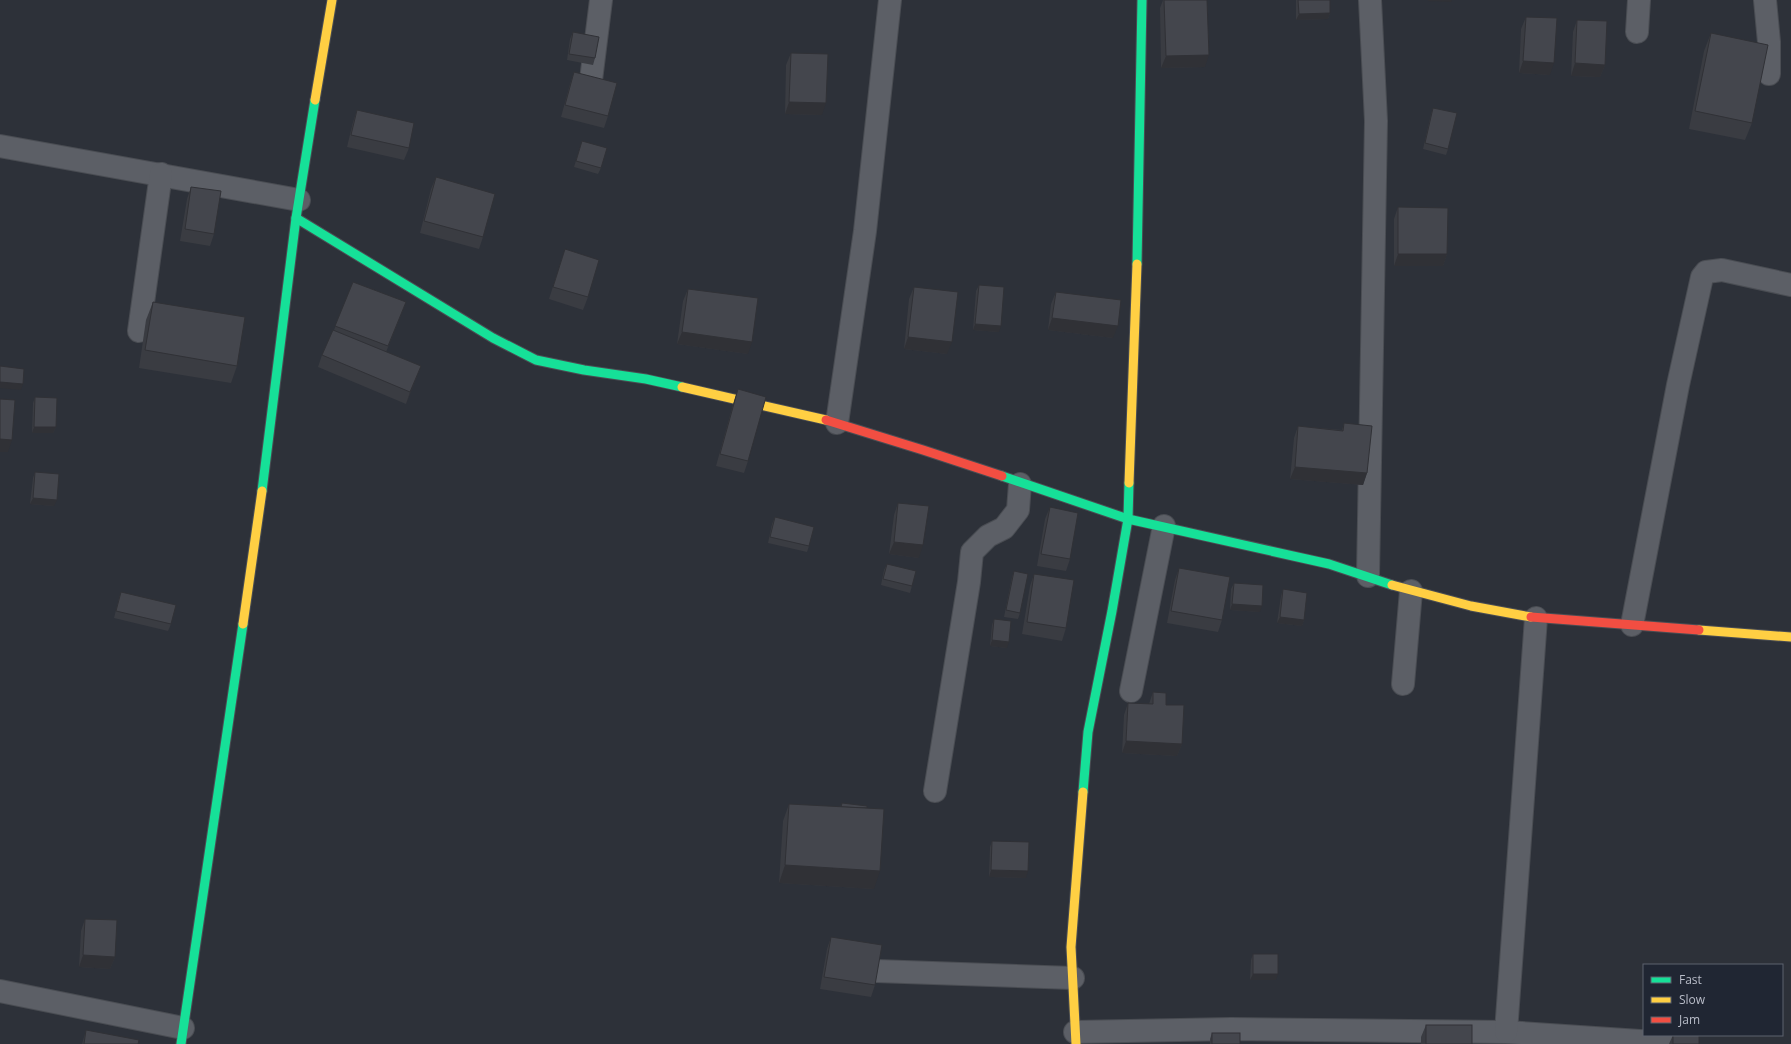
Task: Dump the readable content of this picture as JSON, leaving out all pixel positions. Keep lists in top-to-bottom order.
{
  "legend": ["Fast", "Slow", "Jam"]
}
